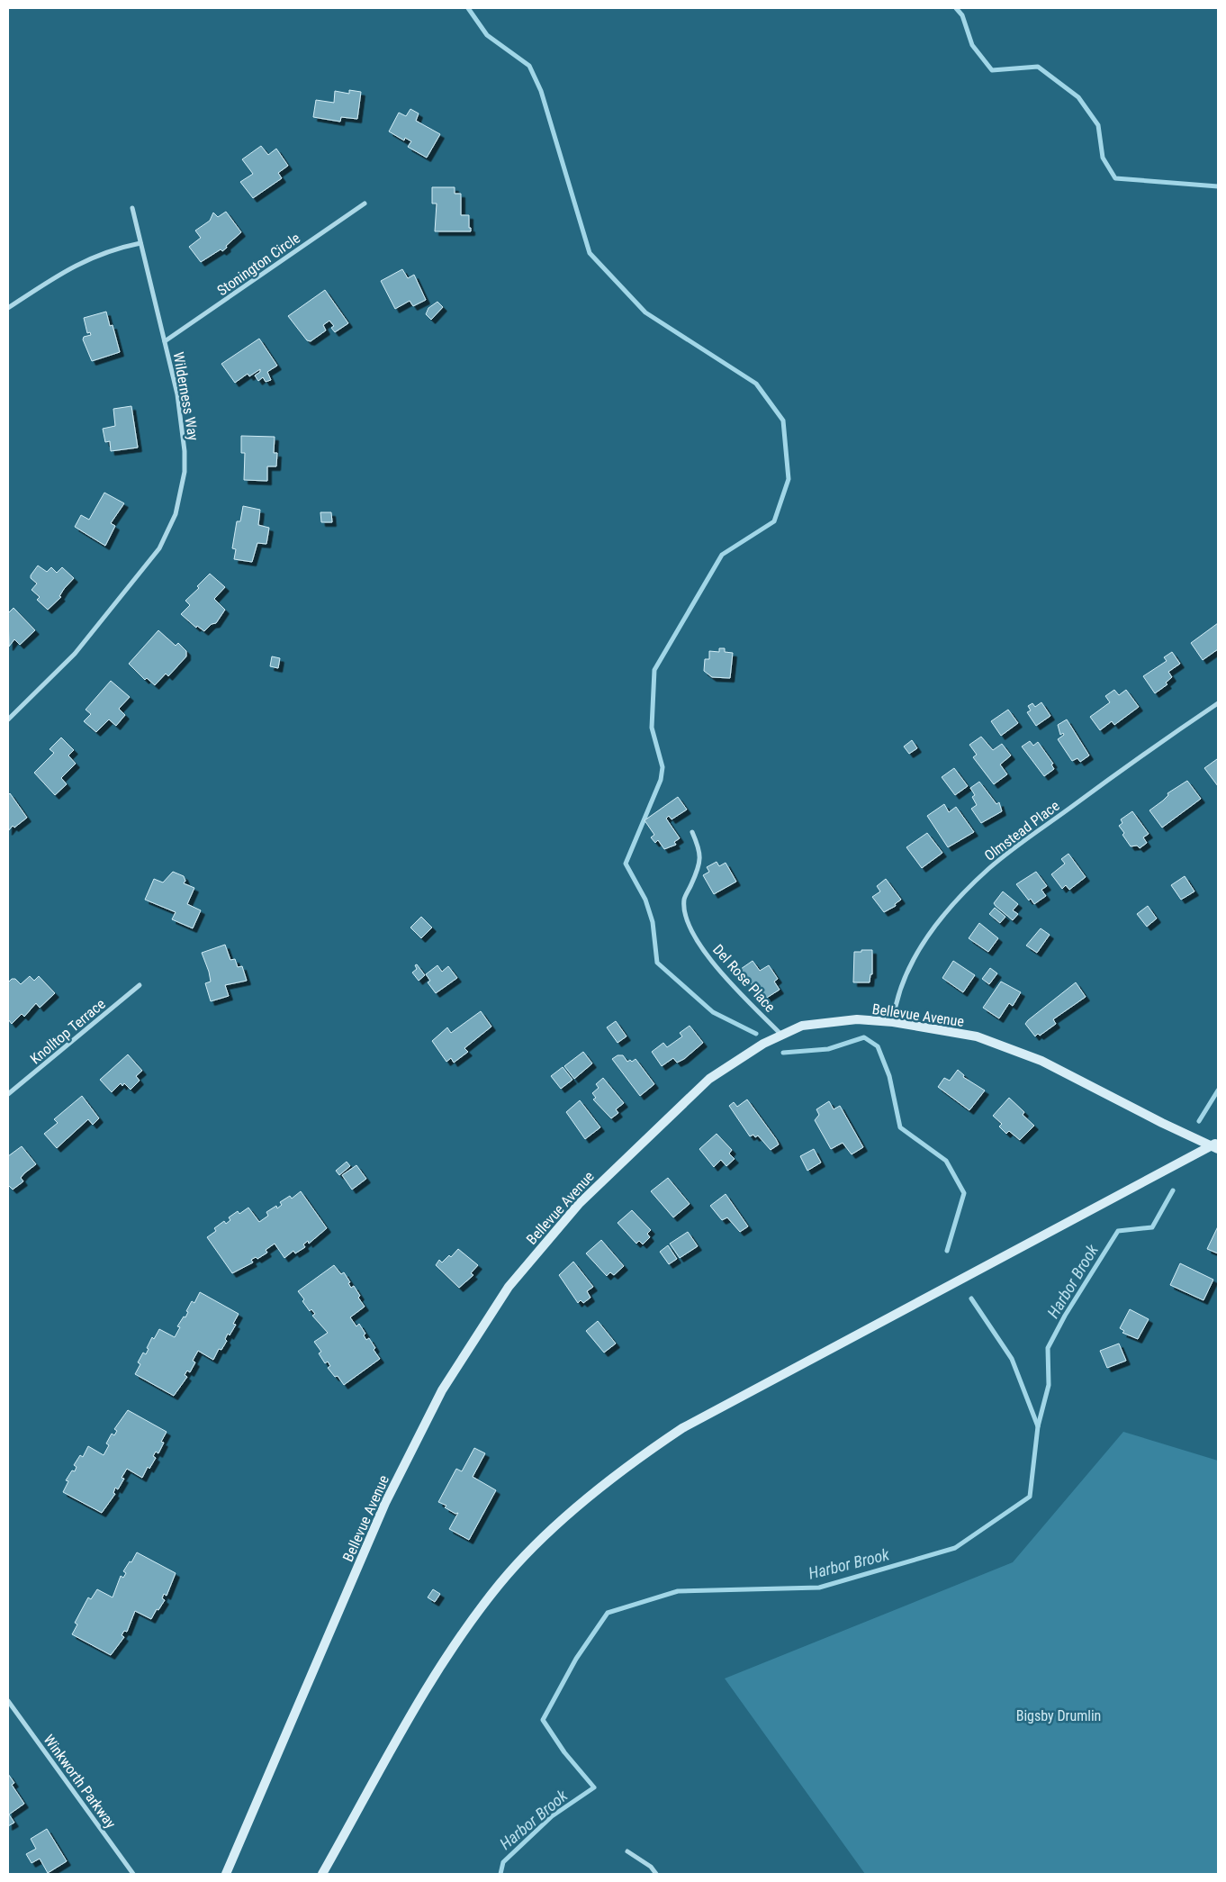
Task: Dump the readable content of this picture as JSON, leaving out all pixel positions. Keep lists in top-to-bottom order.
{
  "streets": {
    "street": [
      "Stonington Circle",
      "Wilderness Way",
      "Olmstead Place",
      "Del Rose Place",
      "Bellevue Avenue",
      "Knolltop Terrace",
      "Winkworth Parkway"
    ]
  },
  "crossings": [
    ["Stonington Circle", "Wilderness Way"],
    ["Olmstead Place", "Bellevue Avenue"],
    ["Del Rose Place", "Bellevue Avenue"]
  ],
  "water": ["Harbor Brook"],
  "parks": ["Bigsby Drumlin"]
}
